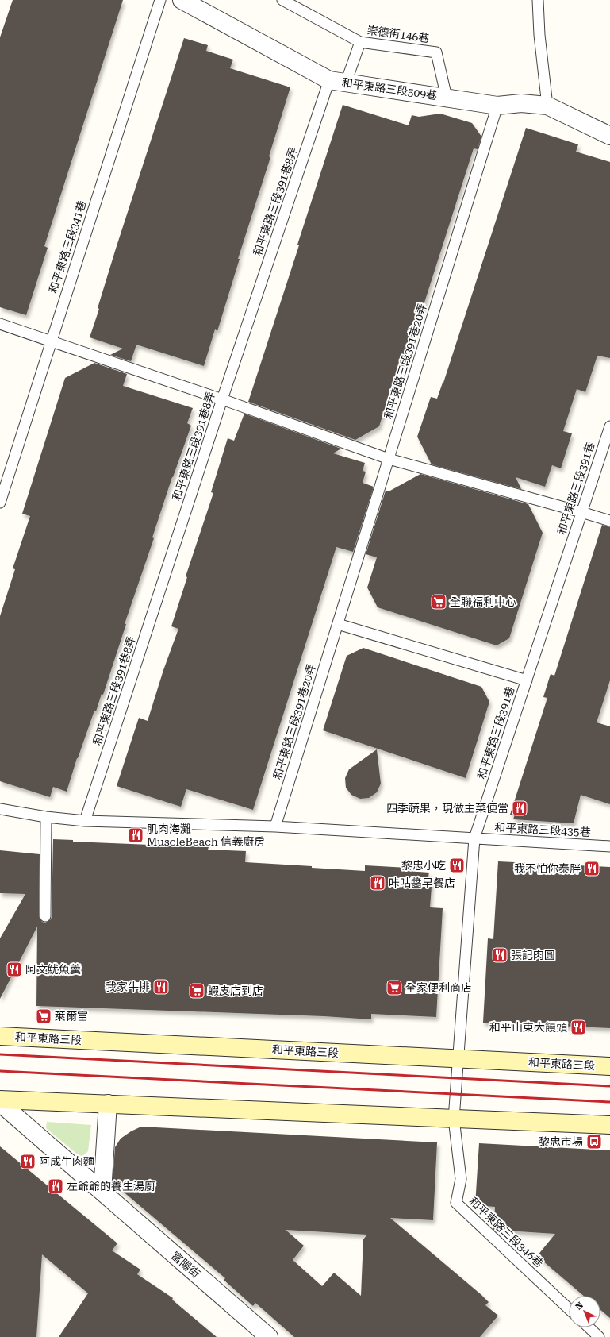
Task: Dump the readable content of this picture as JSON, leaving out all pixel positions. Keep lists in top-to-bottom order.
{
  "streets": {
    "main road": ["和平東路三段"],
    "street": ["和平東路三段509巷", "富陽街"],
    "lane": [
      "崇德街146巷",
      "和平東路三段391巷8弄",
      "和平東路三段341巷",
      "和平東路三段391巷20弄",
      "和平東路三段391巷",
      "和平東路三段435巷",
      "和平東路三段346巷"
    ]
  },
  "crossings": [
    ["崇德街146巷", "和平東路三段509巷"],
    ["崇德街146巷", "和平東路三段391巷8弄"],
    ["和平東路三段509巷", "和平東路三段391巷8弄"],
    ["和平東路三段509巷", "和平東路三段391巷20弄"],
    ["和平東路三段391巷", "和平東路三段435巷"],
    ["和平東路三段391巷", "和平東路三段"],
    ["和平東路三段391巷", "和平東路三段346巷"],
    ["和平東路三段", "和平東路三段346巷"]
  ],
  "places": {
    "supermarket": [
      "全聯福利中心",
      "全家便利商店",
      "蝦皮店到店",
      "萊爾富"
    ],
    "restaurant": [
      "四季蔬果，現做主菜便當",
      "肌肉海灘 MuscleBeach 信義廚房",
      "黎忠小吃",
      "我不怕你泰胖",
      "咔咕醬早餐店",
      "張記肉圓",
      "阿文魷魚羹",
      "我家牛排",
      "和平山東大饅頭",
      "阿成牛肉麵",
      "左爺爺的養生湯廚"
    ],
    "bus stop": ["黎忠市場"]
  },
  "north": "top left"
}
